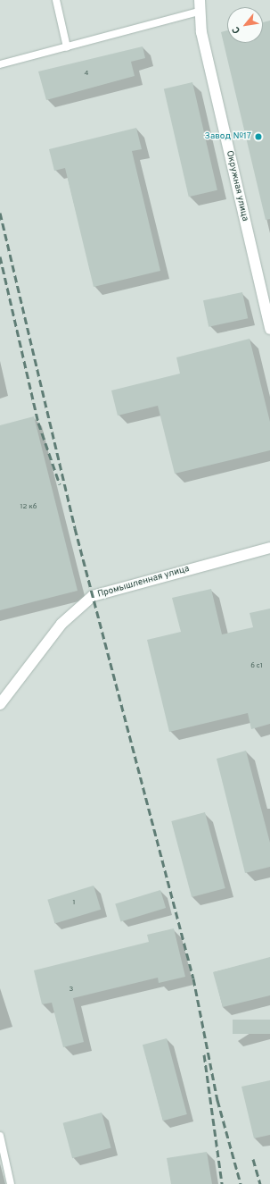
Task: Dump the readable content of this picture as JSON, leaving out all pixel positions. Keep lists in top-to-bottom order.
{
  "streets": {
    "street": ["Окружная улица", "Промышленная улица"]
  },
  "places": ["Завод №17"],
  "house_numbers": [
    "4",
    "12 к6",
    "6 с1",
    "1",
    "3"
  ],
  "north": "bottom left"
}
